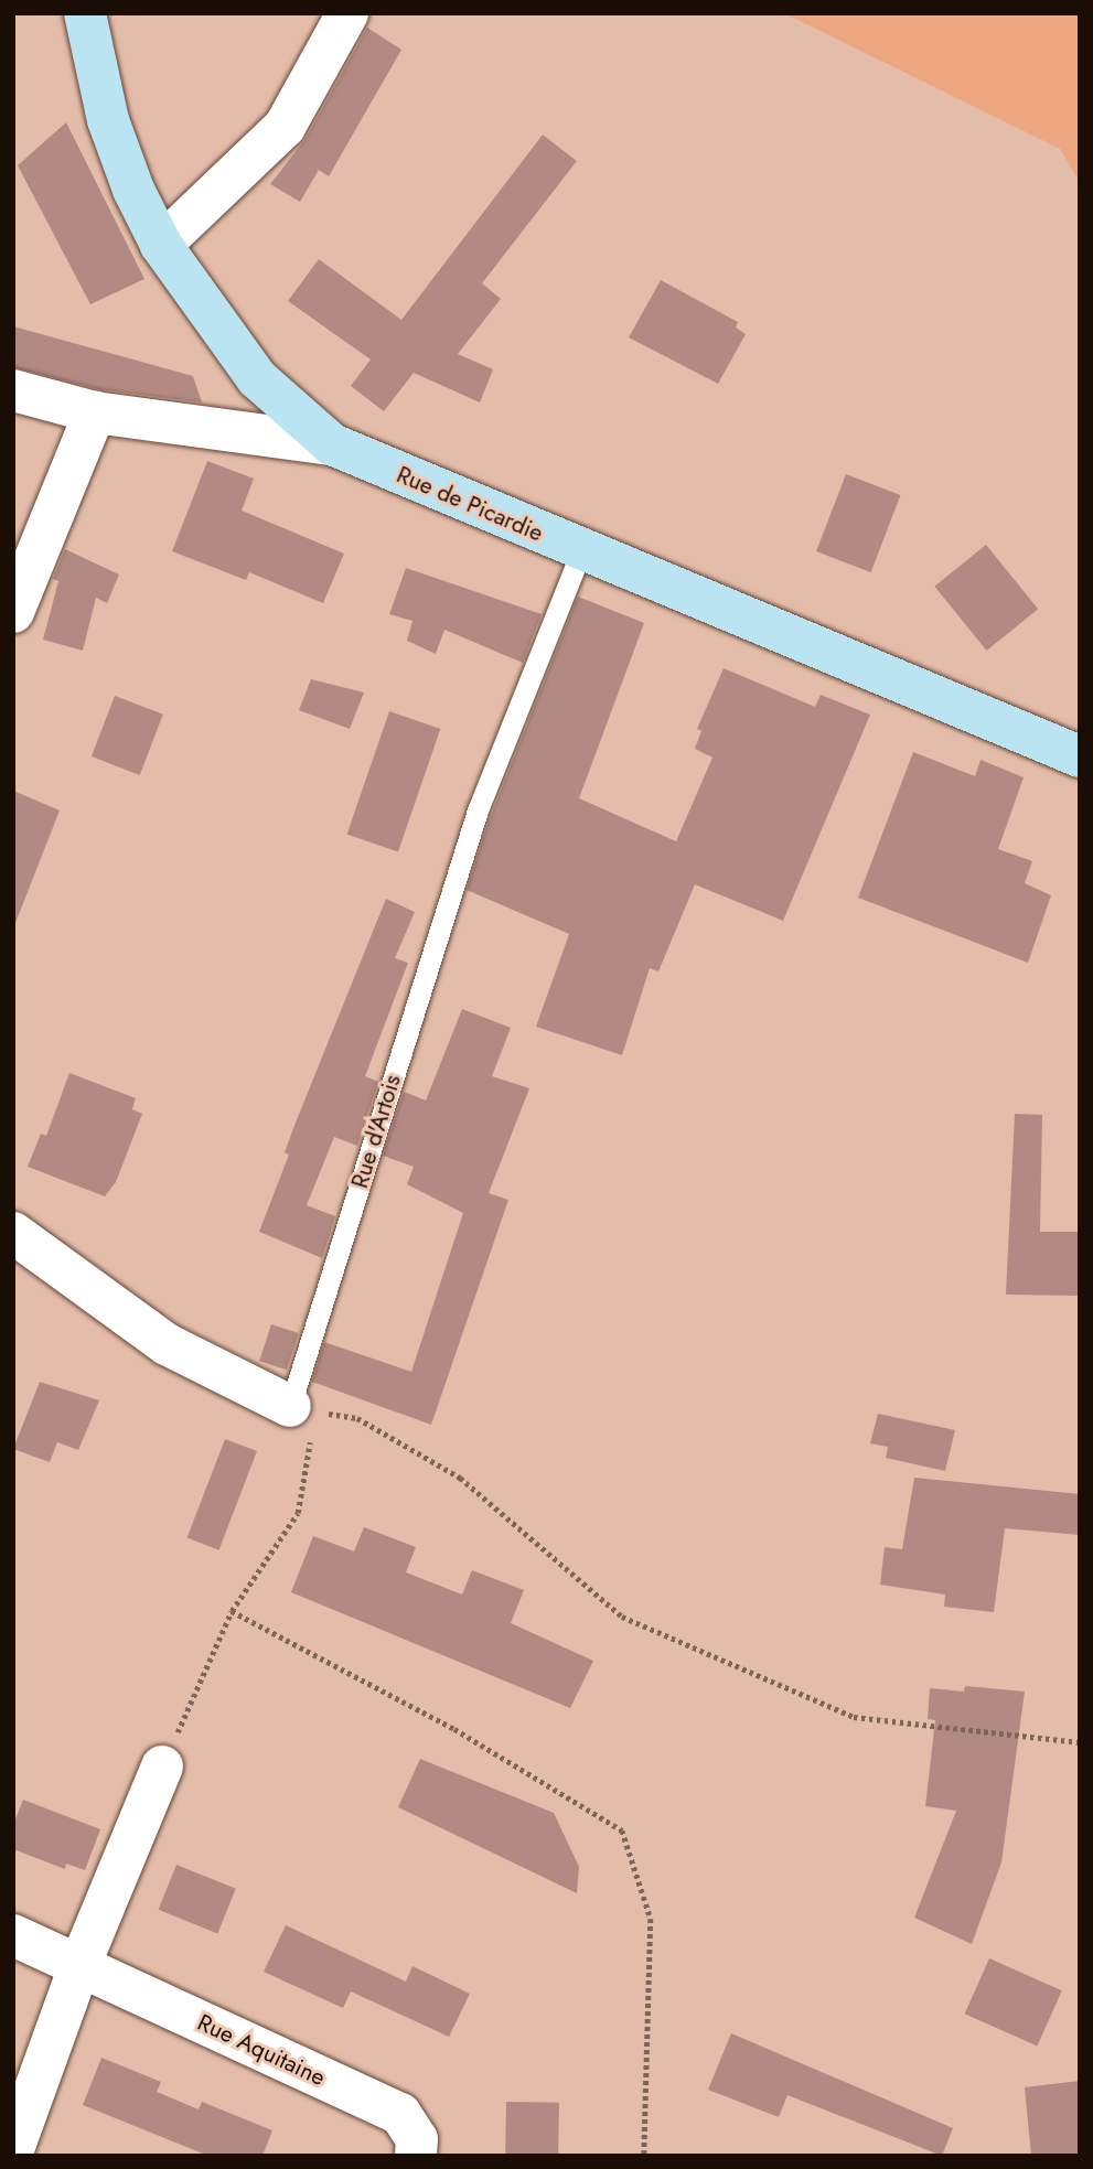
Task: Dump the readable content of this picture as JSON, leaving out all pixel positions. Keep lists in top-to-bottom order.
{
  "streets": {
    "street": ["Rue de Picardie", "Rue Aquitaine"],
    "lane": ["Rue d'Artois"]
  },
  "crossings": [
    ["Rue de Picardie", "Rue d'Artois"]
  ]
}
